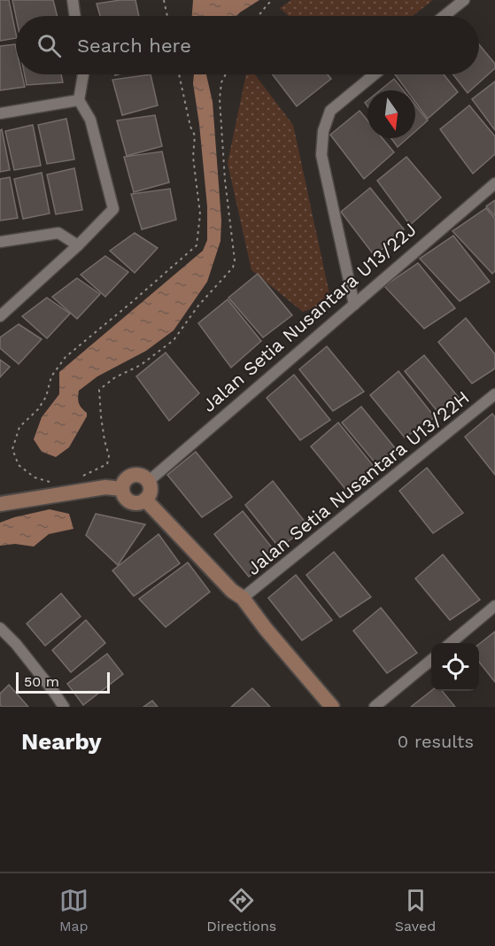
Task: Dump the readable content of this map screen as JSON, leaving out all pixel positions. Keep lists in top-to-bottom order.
{
  "streets": {
    "street": ["Jalan Setia Nusantara U13/22J", "Jalan Setia Nusantara U13/22H"]
  },
  "scale_bar": "50 m",
  "north": "bottom",
  "page": {
    "search": "Search here",
    "scale": "50 m",
    "heading": ["Nearby", "0 results"],
    "nav": ["Map", "Directions", "Saved"]
  }
}
